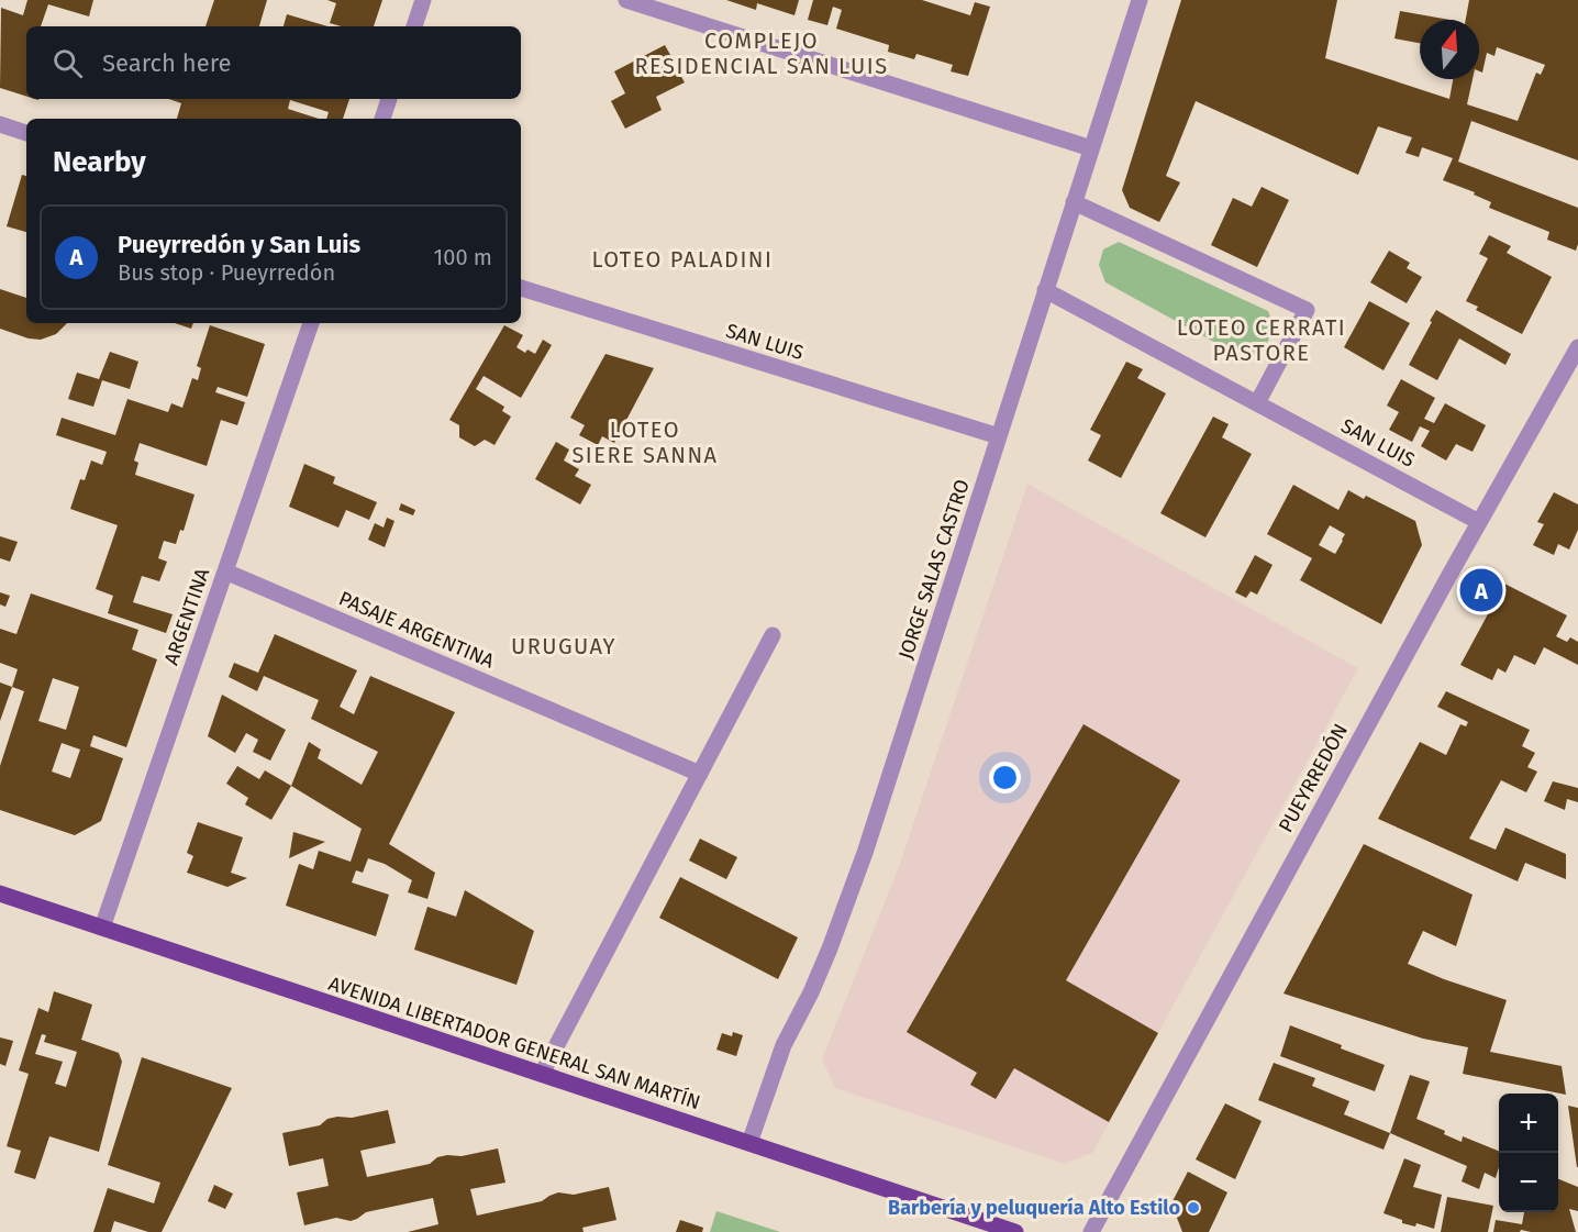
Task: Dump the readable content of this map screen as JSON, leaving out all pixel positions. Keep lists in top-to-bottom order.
{
  "streets": {
    "main road": ["AVENIDA LIBERTADOR GENERAL SAN MARTÍN"],
    "street": [
      "SAN LUIS",
      "JORGE SALAS CASTRO",
      "ARGENTINA",
      "PASAJE ARGENTINA",
      "PUEYRREDÓN"
    ]
  },
  "crossings": [
    ["SAN LUIS", "JORGE SALAS CASTRO"],
    ["SAN LUIS", "PUEYRREDÓN"],
    ["JORGE SALAS CASTRO", "AVENIDA LIBERTADOR GENERAL SAN MARTÍN"],
    ["ARGENTINA", "PASAJE ARGENTINA"],
    ["ARGENTINA", "AVENIDA LIBERTADOR GENERAL SAN MARTÍN"]
  ],
  "districts": [
    "COMPLEJO RESIDENCIAL SAN LUIS",
    "LOTEO PALADINI",
    "LOTEO CERRATI PASTORE",
    "LOTEO SIERE SANNA",
    "URUGUAY"
  ],
  "places": ["Barbería y peluquería Alto Estilo"],
  "north": "top",
  "page": {
    "search": "Search here",
    "heading": "Nearby",
    "list": [
      {
        "mark": "A",
        "name": "Pueyrredón y San Luis",
        "note": "Bus stop · Pueyrredón",
        "value": "100 m"
      }
    ],
    "pins": "A",
    "map_buttons": ["+", "−"]
  }
}
